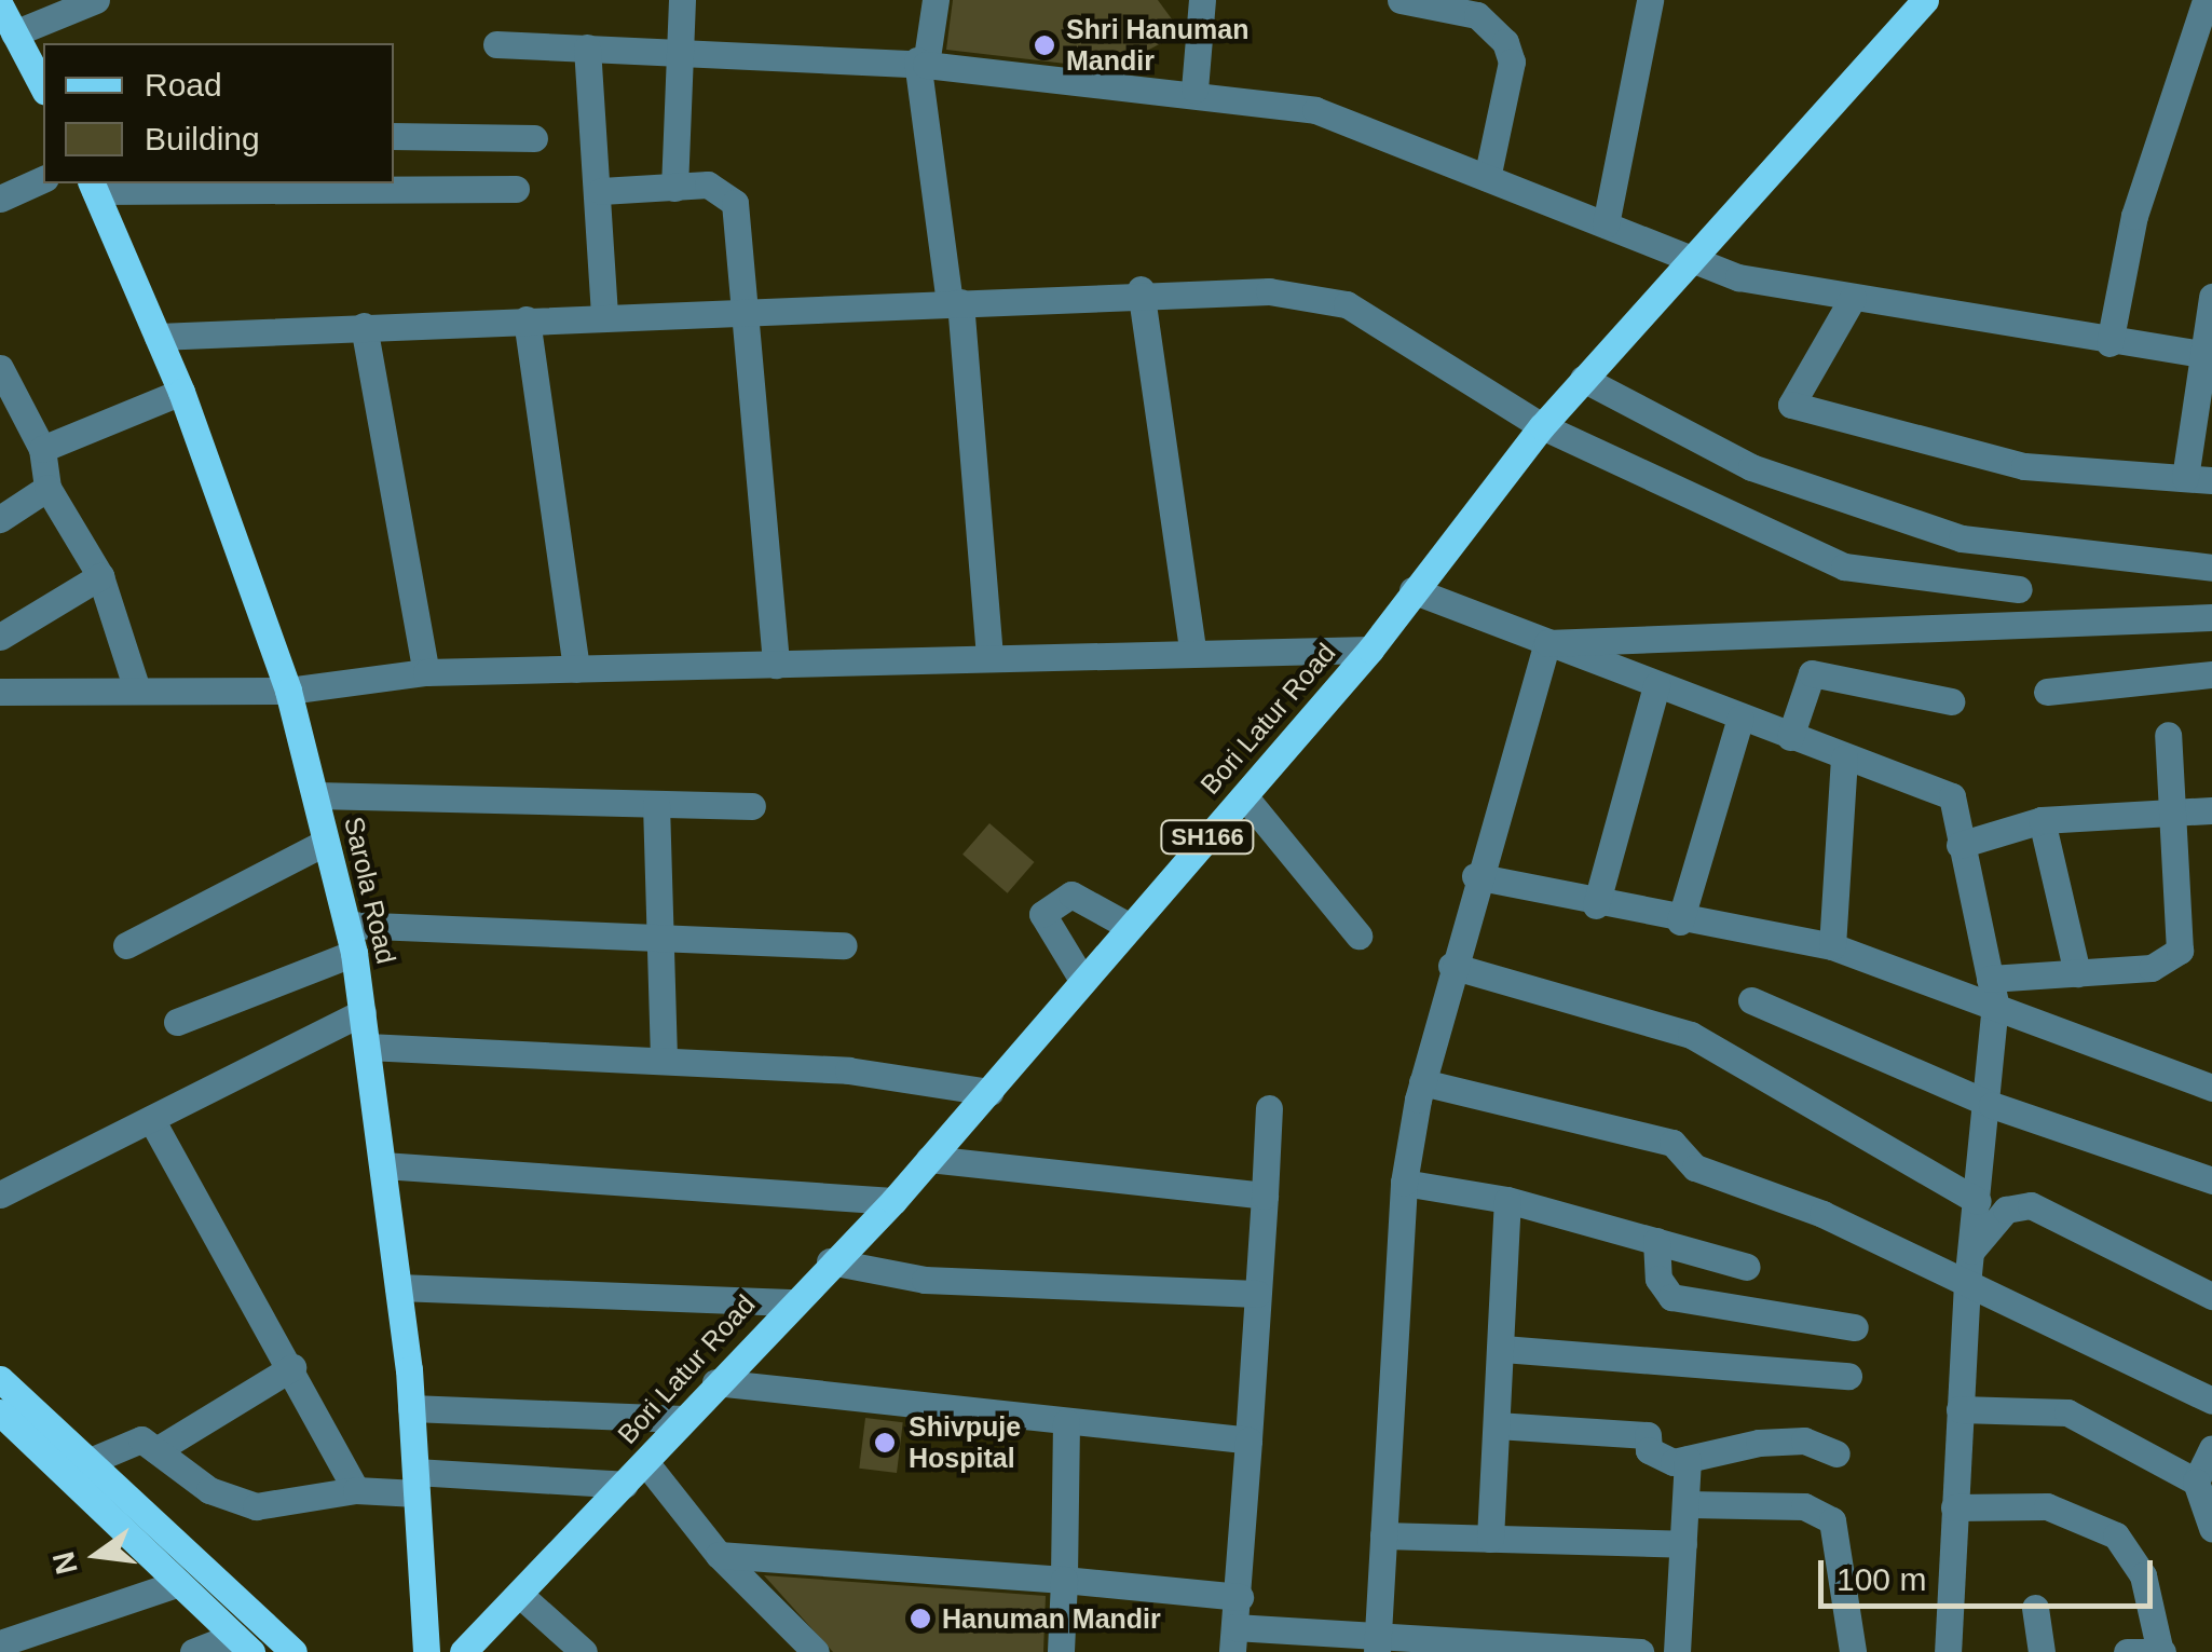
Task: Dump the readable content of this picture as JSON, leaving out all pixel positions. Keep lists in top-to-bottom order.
{
  "streets": {
    "main road": ["Bori Latur Road", "SH166", "Sarola Road"]
  },
  "places": ["Shri Hanuman Mandir", "Shivpuje Hospital", "Hanuman Mandir"],
  "legend": ["Road", "Building"],
  "scale_bar": "100 m",
  "north": "left"
}
